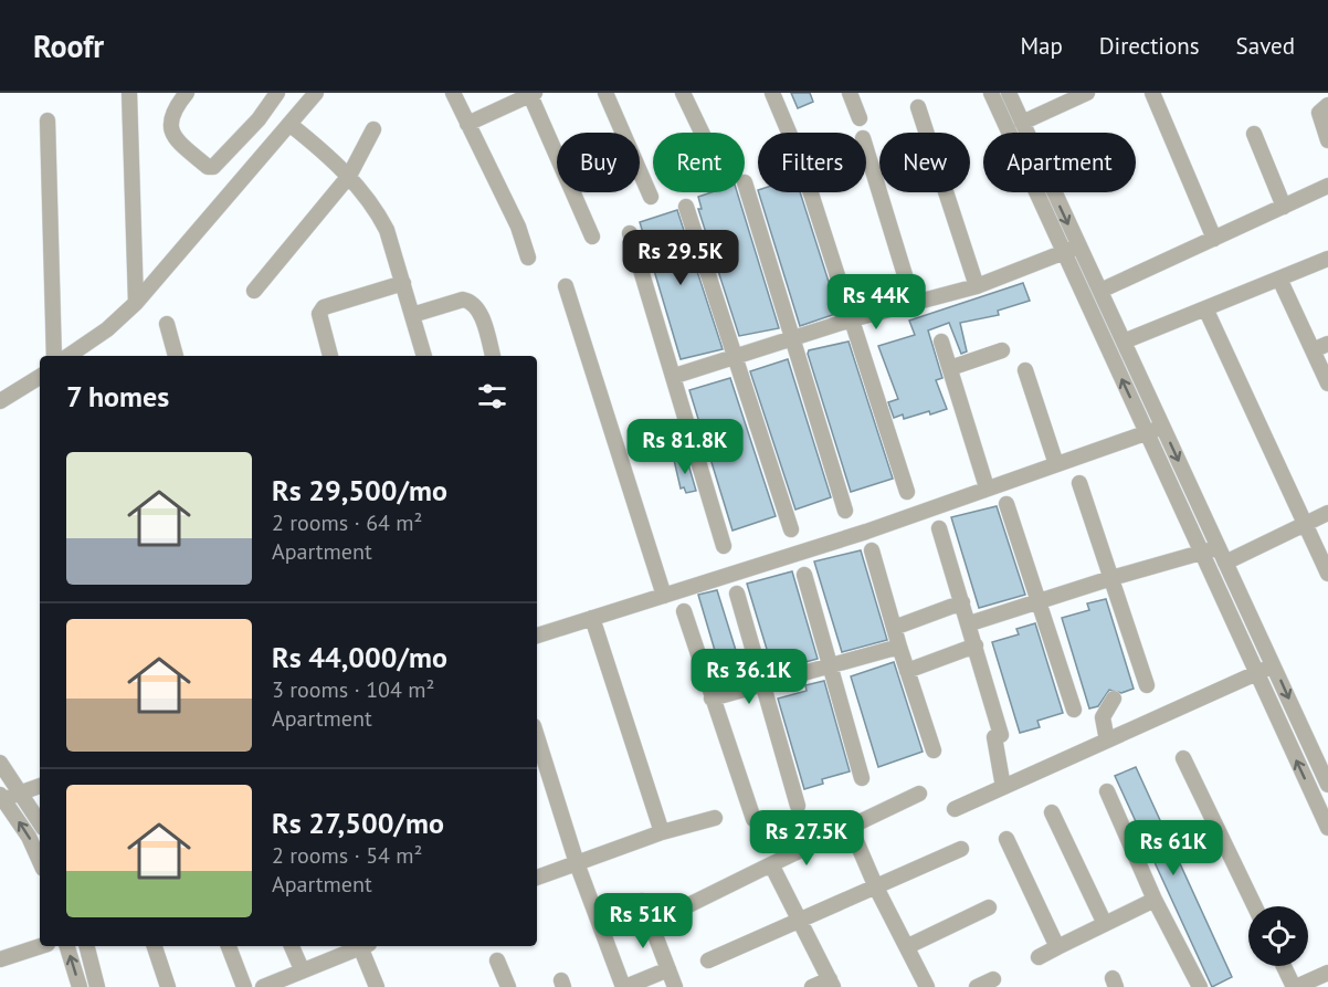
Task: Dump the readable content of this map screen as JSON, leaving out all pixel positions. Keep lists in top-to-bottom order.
{
  "page": {
    "header": "Roofr",
    "nav": ["Map", "Directions", "Saved"],
    "chip": [
      "Buy",
      "Rent",
      "Filters",
      "New",
      "Apartment"
    ],
    "price": [
      "Rs 29.5K",
      "Rs 44K",
      "Rs 81.8K",
      "Rs 36.1K",
      "Rs 27.5K",
      "Rs 61K",
      "Rs 51K"
    ],
    "heading": "7 homes",
    "list": [
      {
        "name": "Rs 29,500/mo",
        "note": "2 rooms · 64 m² · Apartment"
      },
      {
        "name": "Rs 44,000/mo",
        "note": "3 rooms · 104 m² · Apartment"
      },
      {
        "name": "Rs 27,500/mo",
        "note": "2 rooms · 54 m² · Apartment"
      }
    ]
  }
}
